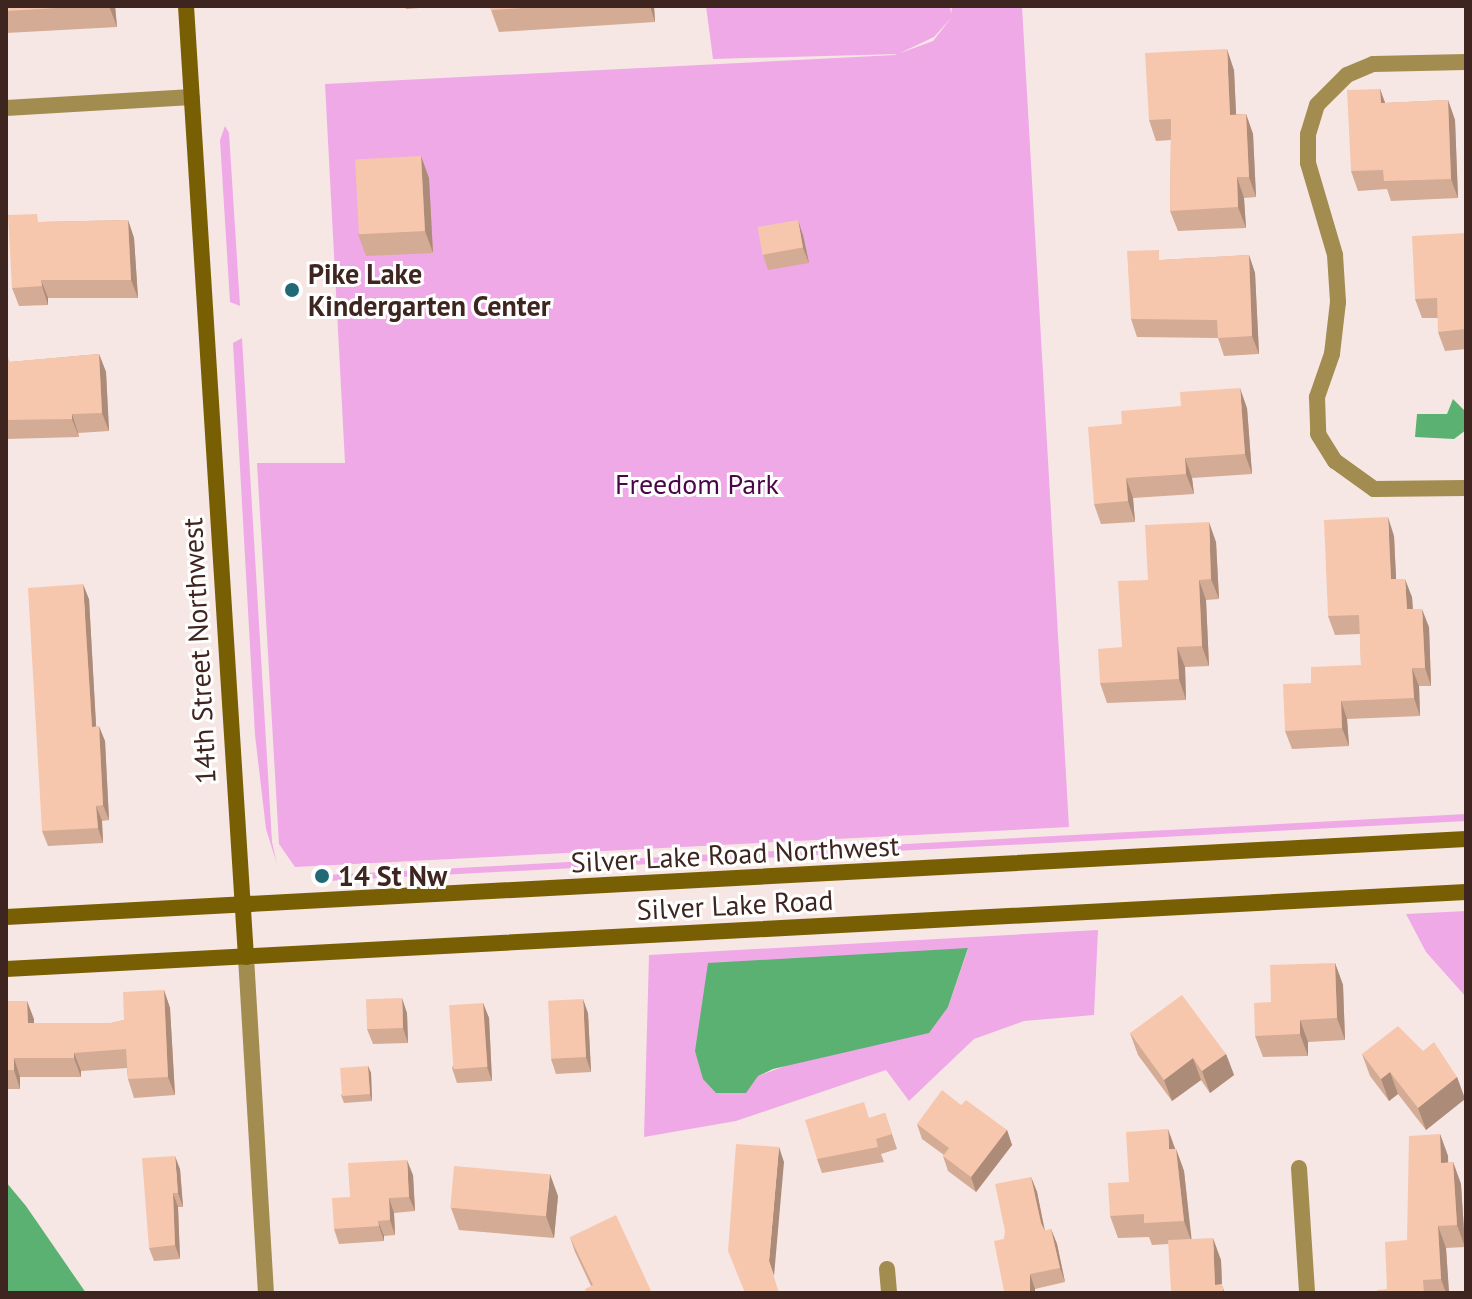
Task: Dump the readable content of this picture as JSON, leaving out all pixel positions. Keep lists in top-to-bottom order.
{
  "streets": {
    "main road": ["14th Street Northwest", "Silver Lake Road Northwest", "Silver Lake Road"]
  },
  "crossings": [
    ["14th Street Northwest", "Silver Lake Road Northwest"],
    ["14th Street Northwest", "Silver Lake Road"]
  ],
  "parks": ["Freedom Park"],
  "places": ["Pike Lake Kindergarten Center", "14 St Nw"]
}
